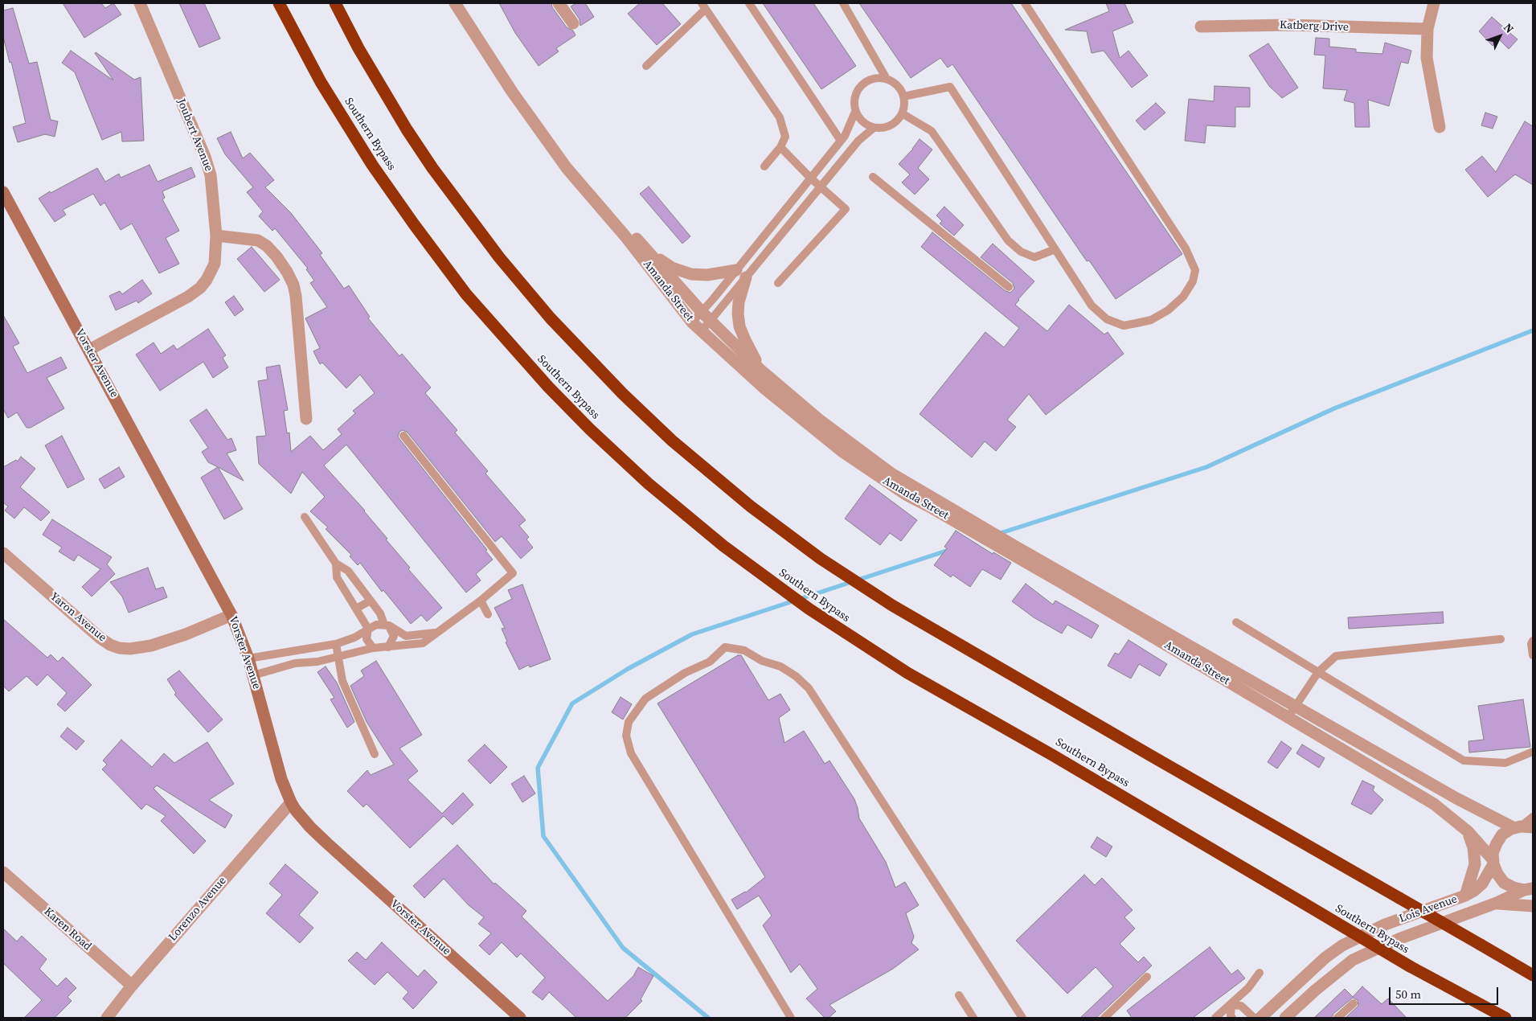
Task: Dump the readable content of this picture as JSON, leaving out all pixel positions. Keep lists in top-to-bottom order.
{
  "streets": {
    "highway": ["Southern Bypass"],
    "main road": ["Vorster Avenue"],
    "street": [
      "Katberg Drive",
      "Joubert Avenue",
      "Amanda Street",
      "Yaron Avenue",
      "Lorenzo Avenue",
      "Lois Avenue",
      "Karen Road"
    ]
  },
  "crossings": [
    ["Joubert Avenue", "Vorster Avenue"],
    ["Amanda Street", "Lois Avenue"],
    ["Vorster Avenue", "Yaron Avenue"],
    ["Vorster Avenue", "Lorenzo Avenue"],
    ["Lorenzo Avenue", "Karen Road"]
  ],
  "scale_bar": "50 m",
  "north": "top right"
}
